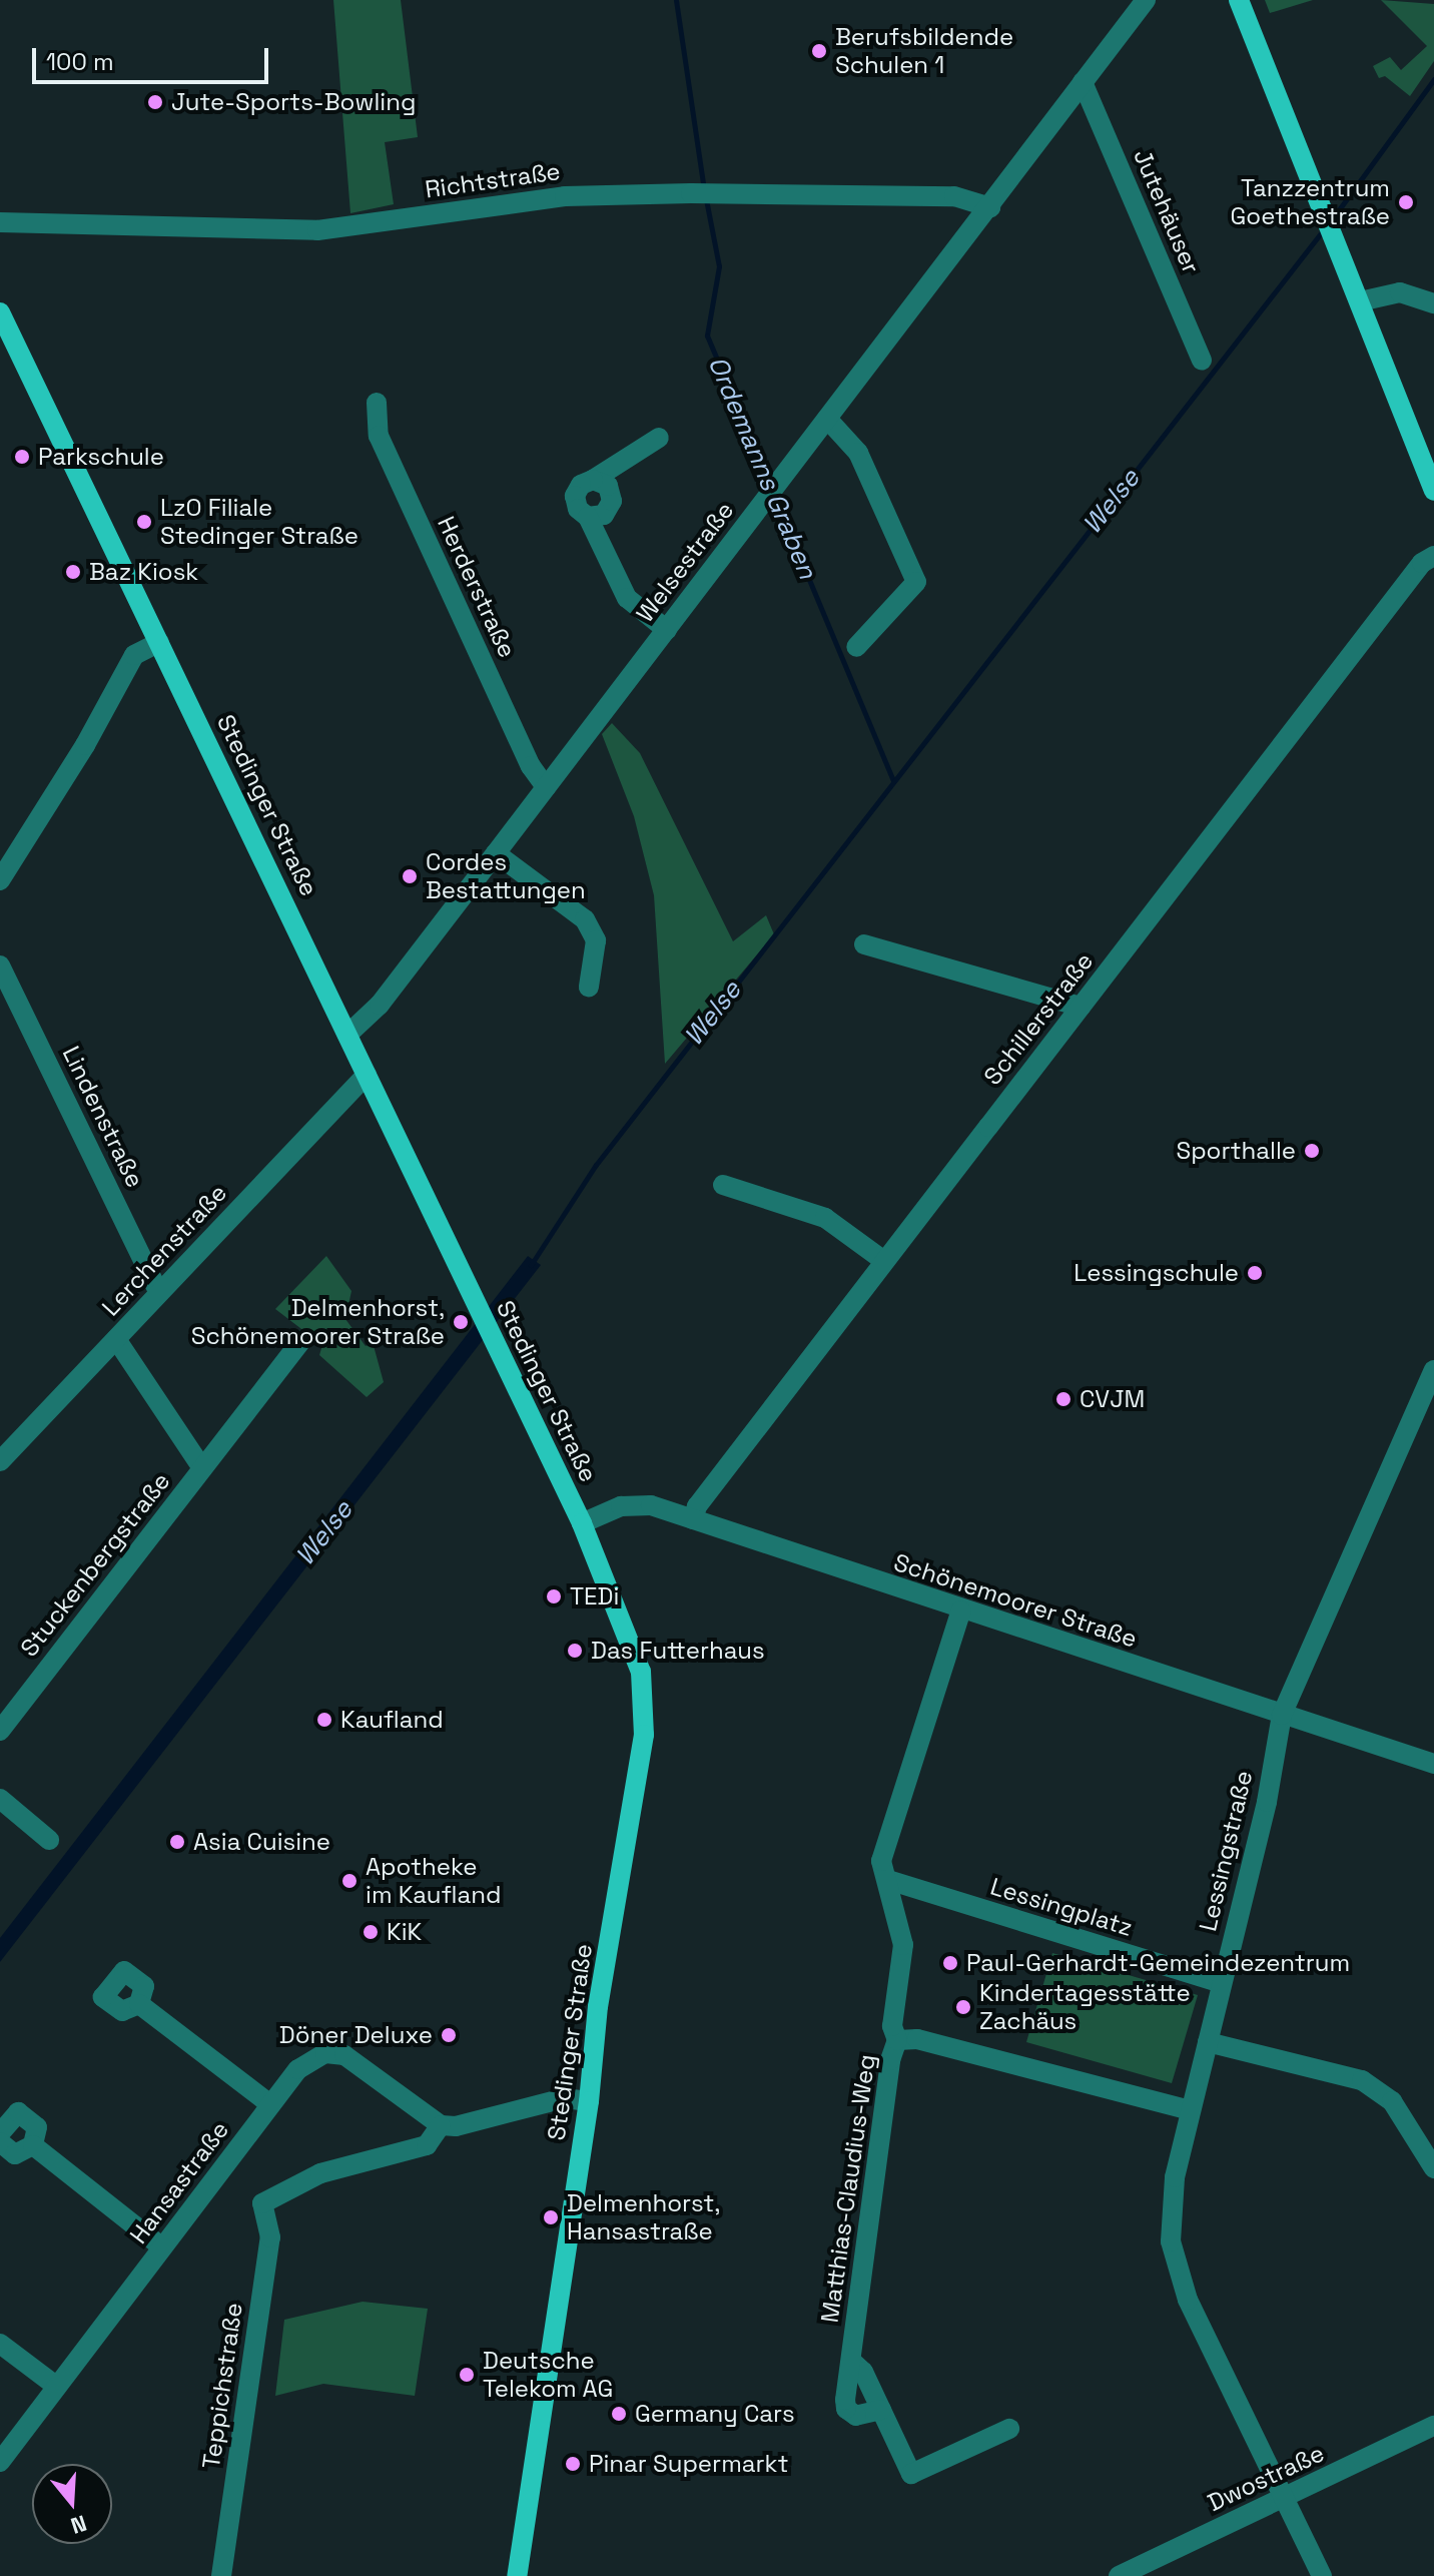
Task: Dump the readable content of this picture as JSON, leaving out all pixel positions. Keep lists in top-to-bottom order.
{
  "streets": {
    "main road": ["Stedinger Straße"],
    "street": [
      "Richtstraße",
      "Jutehäuser",
      "Welsestraße",
      "Herderstraße",
      "Schillerstraße",
      "Lindenstraße",
      "Lerchenstraße",
      "Stuckenbergstraße",
      "Schönemoorer Straße",
      "Lessingstraße",
      "Lessingplatz",
      "Hansastraße",
      "Matthias-Claudius-Weg",
      "Teppichstraße",
      "Dwostraße"
    ]
  },
  "crossings": [
    ["Richtstraße", "Welsestraße"],
    ["Jutehäuser", "Welsestraße"],
    ["Welsestraße", "Herderstraße"],
    ["Welsestraße", "Stedinger Straße"],
    ["Stedinger Straße", "Lerchenstraße"],
    ["Stedinger Straße", "Schönemoorer Straße"],
    ["Schillerstraße", "Schönemoorer Straße"],
    ["Lindenstraße", "Lerchenstraße"],
    ["Lerchenstraße", "Stuckenbergstraße"],
    ["Schönemoorer Straße", "Lessingstraße"],
    ["Schönemoorer Straße", "Matthias-Claudius-Weg"],
    ["Lessingstraße", "Lessingplatz"],
    ["Lessingstraße", "Dwostraße"],
    ["Lessingplatz", "Matthias-Claudius-Weg"],
    ["Hansastraße", "Teppichstraße"]
  ],
  "water": ["Ordemanns Graben", "Welse"],
  "places": [
    "Berufsbildende Schulen 1",
    "Jute-Sports-Bowling",
    "Tanzzentrum Goethestraße",
    "Parkschule",
    "LzO Filiale Stedinger Straße",
    "Baz Kiosk",
    "Cordes Bestattungen",
    "Sporthalle",
    "Lessingschule",
    "Delmenhorst, Schönemoorer Straße",
    "CVJM",
    "TEDi",
    "Das Futterhaus",
    "Kaufland",
    "Asia Cuisine",
    "Apotheke im Kaufland",
    "KiK",
    "Paul-Gerhardt-Gemeindezentrum",
    "Kindertagesstätte Zachäus",
    "Döner Deluxe",
    "Delmenhorst, Hansastraße",
    "Deutsche Telekom AG",
    "Germany Cars",
    "Pinar Supermarkt"
  ],
  "scale_bar": "100 m",
  "north": "bottom"
}
